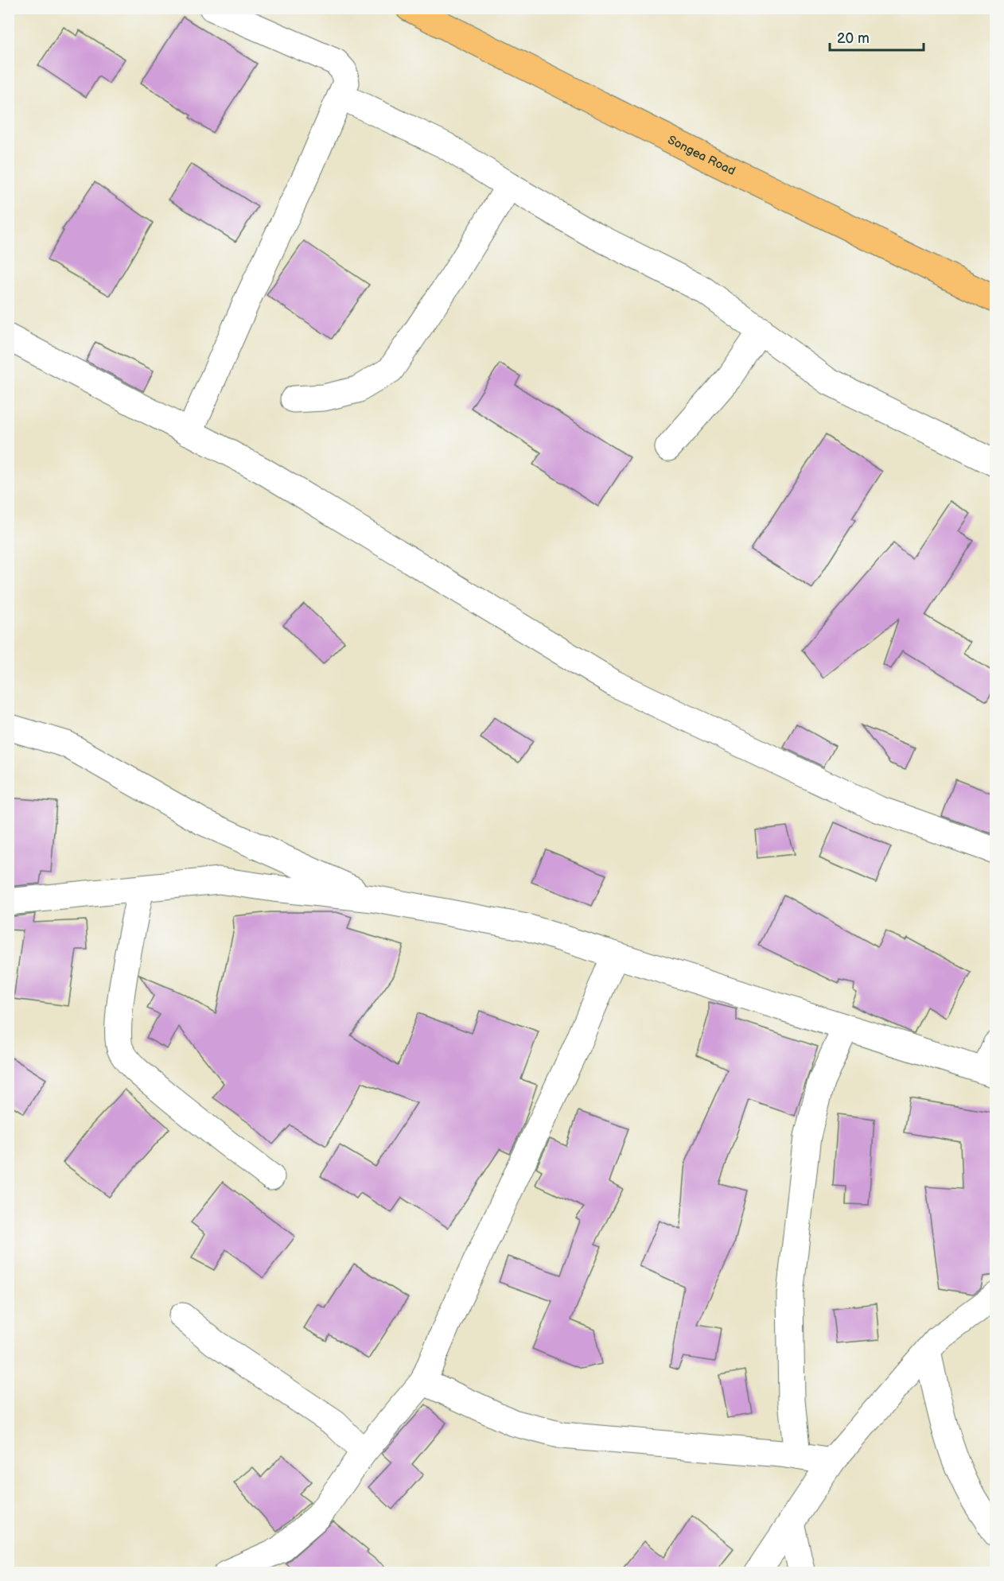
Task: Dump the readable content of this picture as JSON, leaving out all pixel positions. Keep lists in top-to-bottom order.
{
  "streets": {
    "highway": ["Songea Road"]
  },
  "scale_bar": "20 m"
}
